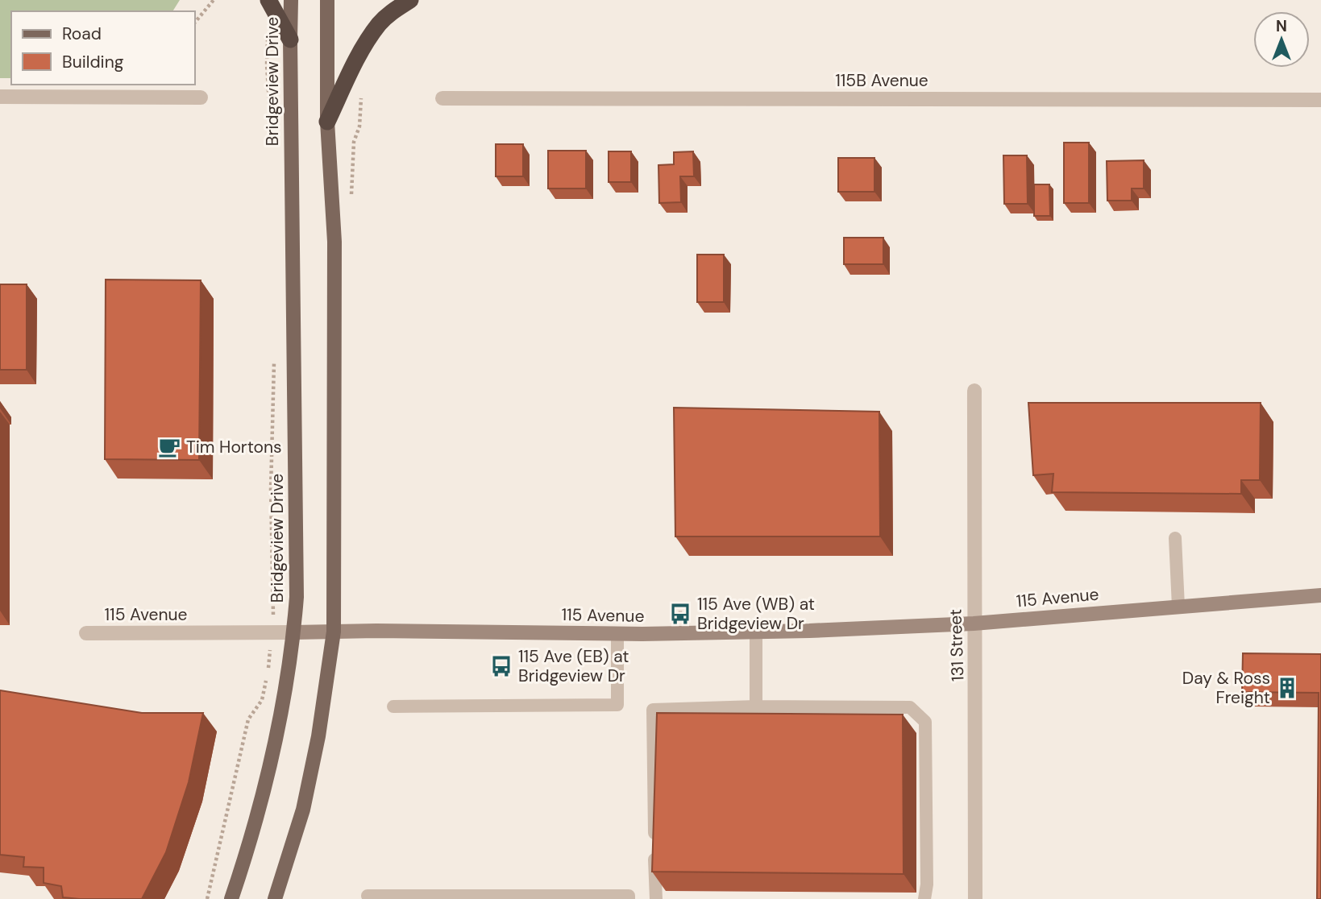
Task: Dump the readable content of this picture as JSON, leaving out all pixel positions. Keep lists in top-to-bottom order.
{
  "streets": {
    "main road": ["Bridgeview Drive"],
    "street": ["115B Avenue", "115 Avenue", "131 Street"]
  },
  "crossings": [
    ["Bridgeview Drive", "115 Avenue"],
    ["115 Avenue", "131 Street"]
  ],
  "places": {
    "cafe": ["Tim Hortons"],
    "bus stop": ["115 Ave (WB) at Bridgeview Dr", "115 Ave (EB) at Bridgeview Dr"],
    "building": ["Day & Ross Freight"]
  },
  "legend": ["Road", "Building"],
  "north": "top"
}
